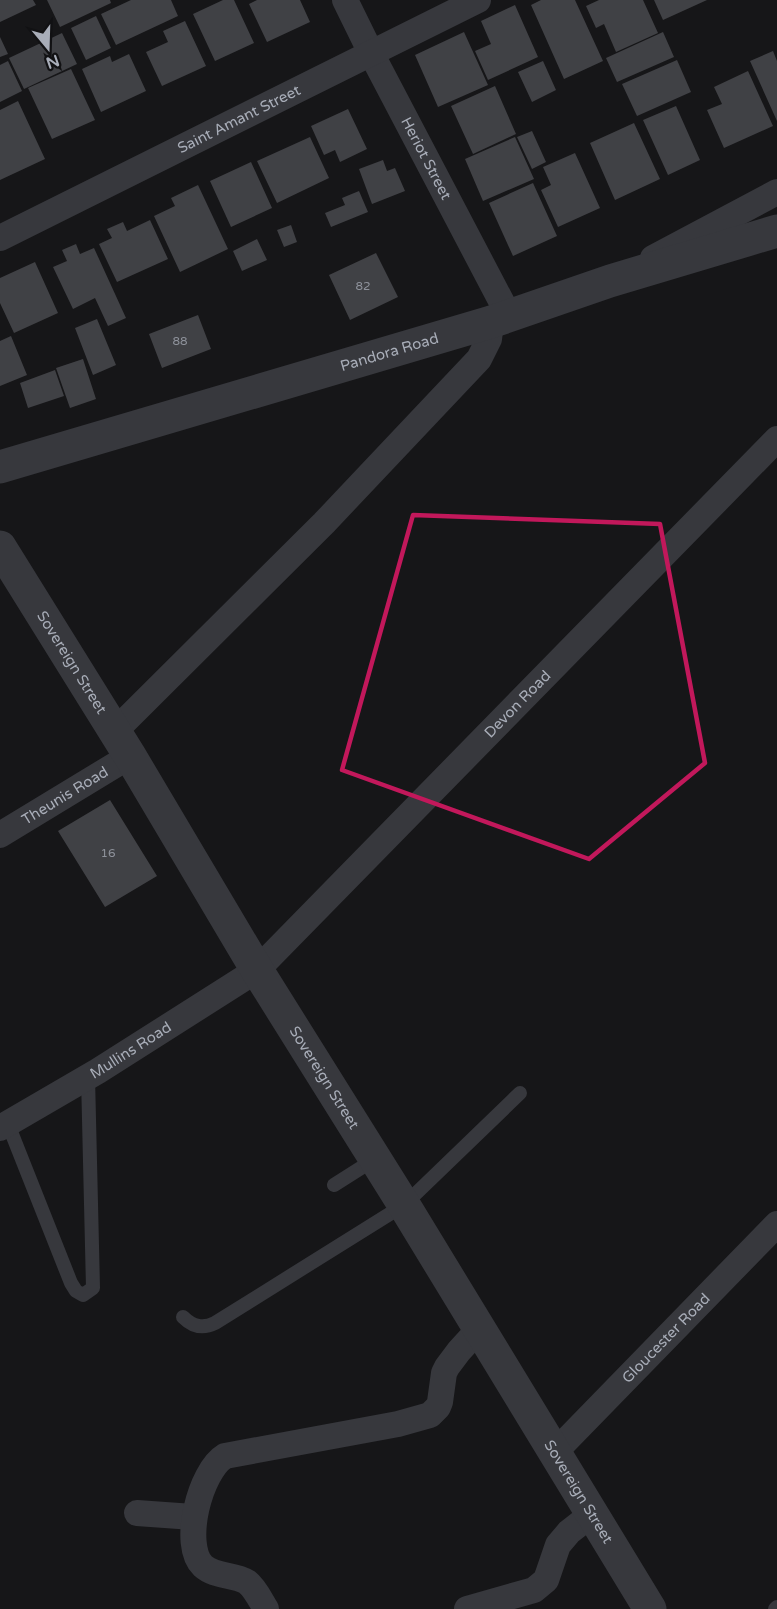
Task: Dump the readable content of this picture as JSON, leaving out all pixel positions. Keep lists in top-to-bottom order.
{
  "streets": {
    "street": [
      "Saint Amant Street",
      "Heriot Street",
      "Pandora Road",
      "Sovereign Street",
      "Devon Road",
      "Theunis Road",
      "Mullins Road",
      "Gloucester Road"
    ]
  },
  "crossings": [
    ["Saint Amant Street", "Heriot Street"],
    ["Heriot Street", "Pandora Road"],
    ["Heriot Street", "Theunis Road"],
    ["Pandora Road", "Theunis Road"],
    ["Sovereign Street", "Devon Road"],
    ["Sovereign Street", "Theunis Road"],
    ["Sovereign Street", "Mullins Road"],
    ["Sovereign Street", "Gloucester Road"],
    ["Devon Road", "Mullins Road"]
  ],
  "house_numbers": ["82", "88", "16"],
  "north": "bottom"
}
